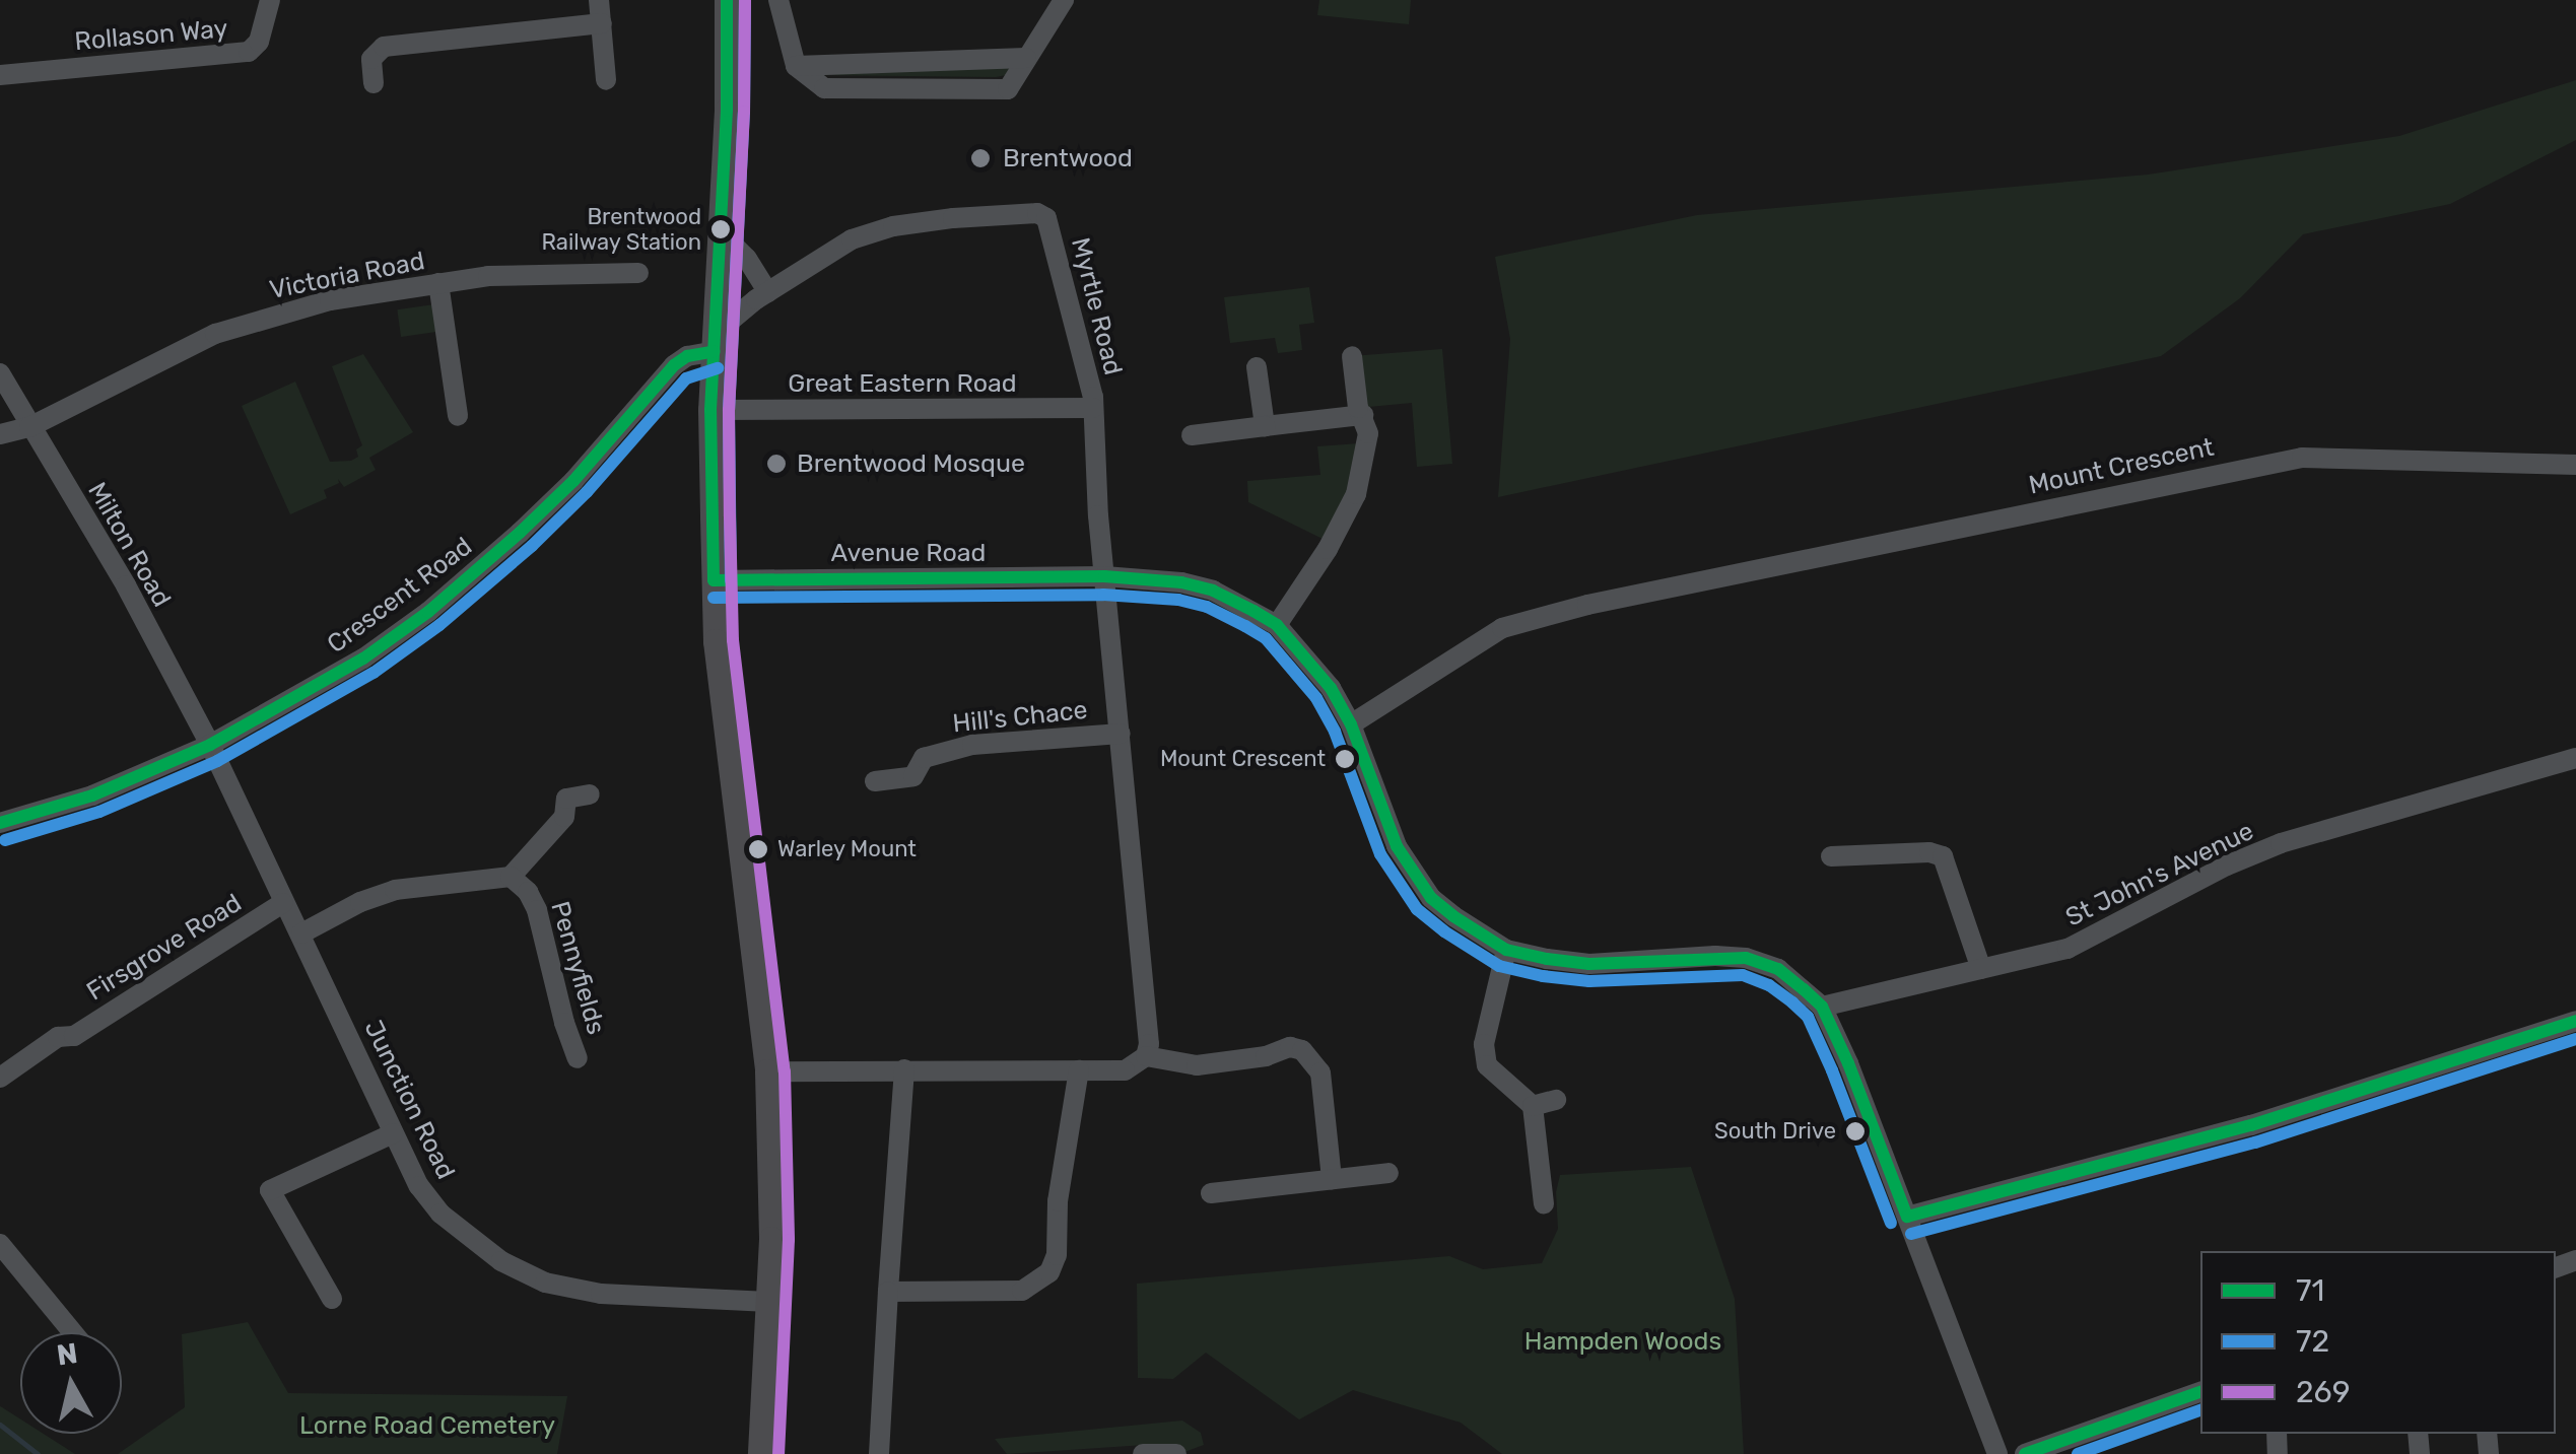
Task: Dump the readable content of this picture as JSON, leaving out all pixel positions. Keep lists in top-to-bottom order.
{
  "streets": {
    "street": [
      "Rollason Way",
      "Victoria Road",
      "Myrtle Road",
      "Great Eastern Road",
      "Mount Crescent",
      "Milton Road",
      "Avenue Road",
      "Crescent Road",
      "Hill's Chace",
      "St John's Avenue",
      "Firsgrove Road",
      "Pennyfields",
      "Junction Road"
    ]
  },
  "crossings": [
    ["Victoria Road", "Milton Road"],
    ["Myrtle Road", "Great Eastern Road"],
    ["Myrtle Road", "Crescent Road"],
    ["Mount Crescent", "Avenue Road"],
    ["Milton Road", "Crescent Road"],
    ["Milton Road", "Junction Road"],
    ["Crescent Road", "Junction Road"],
    ["Firsgrove Road", "Junction Road"]
  ],
  "parks": ["Hampden Woods", "Lorne Road Cemetery"],
  "places": [
    "Brentwood",
    "Brentwood Railway Station",
    "Brentwood Mosque",
    "Mount Crescent",
    "Warley Mount",
    "South Drive"
  ],
  "lines": ["transit line 71", "transit line 72", "transit line 269"],
  "legend": ["71", "72", "269"],
  "north": "top"
}
